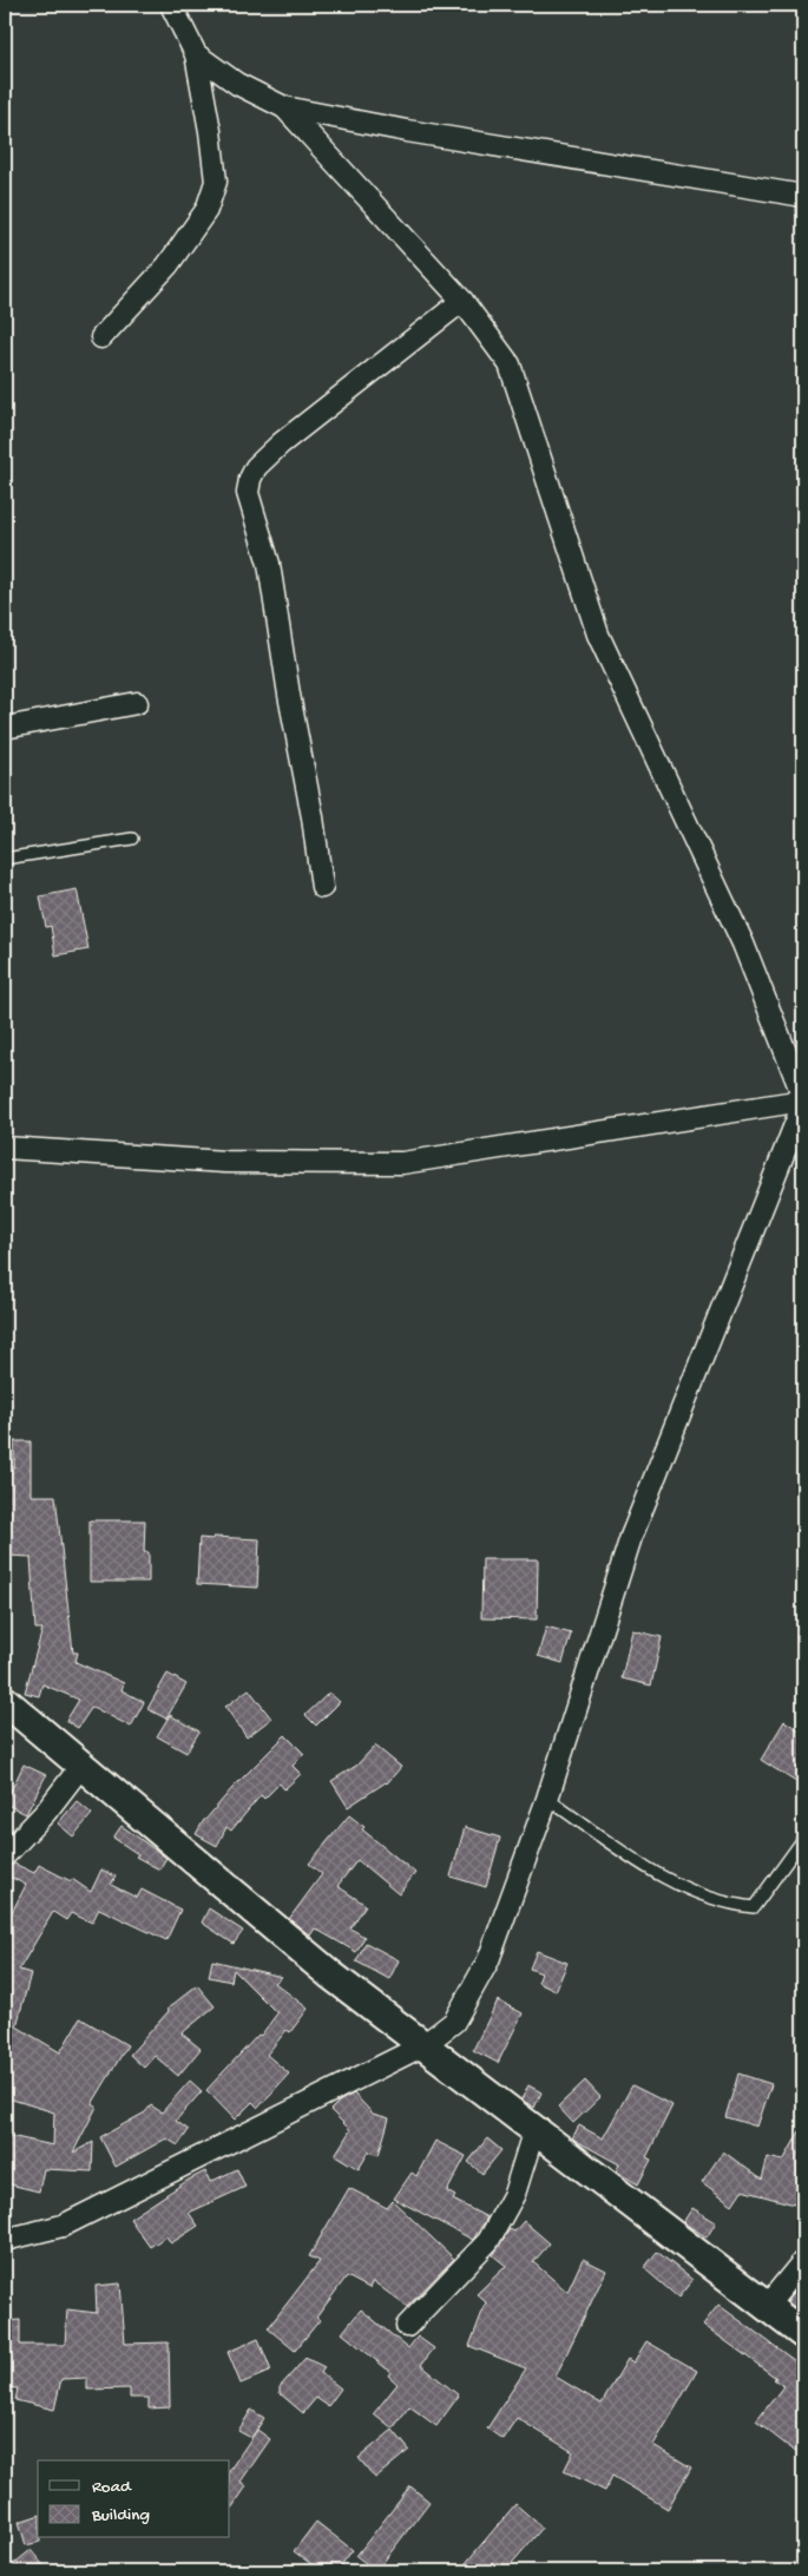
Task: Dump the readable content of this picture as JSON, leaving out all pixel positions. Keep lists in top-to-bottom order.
{
  "legend": ["Road", "Building"]
}
